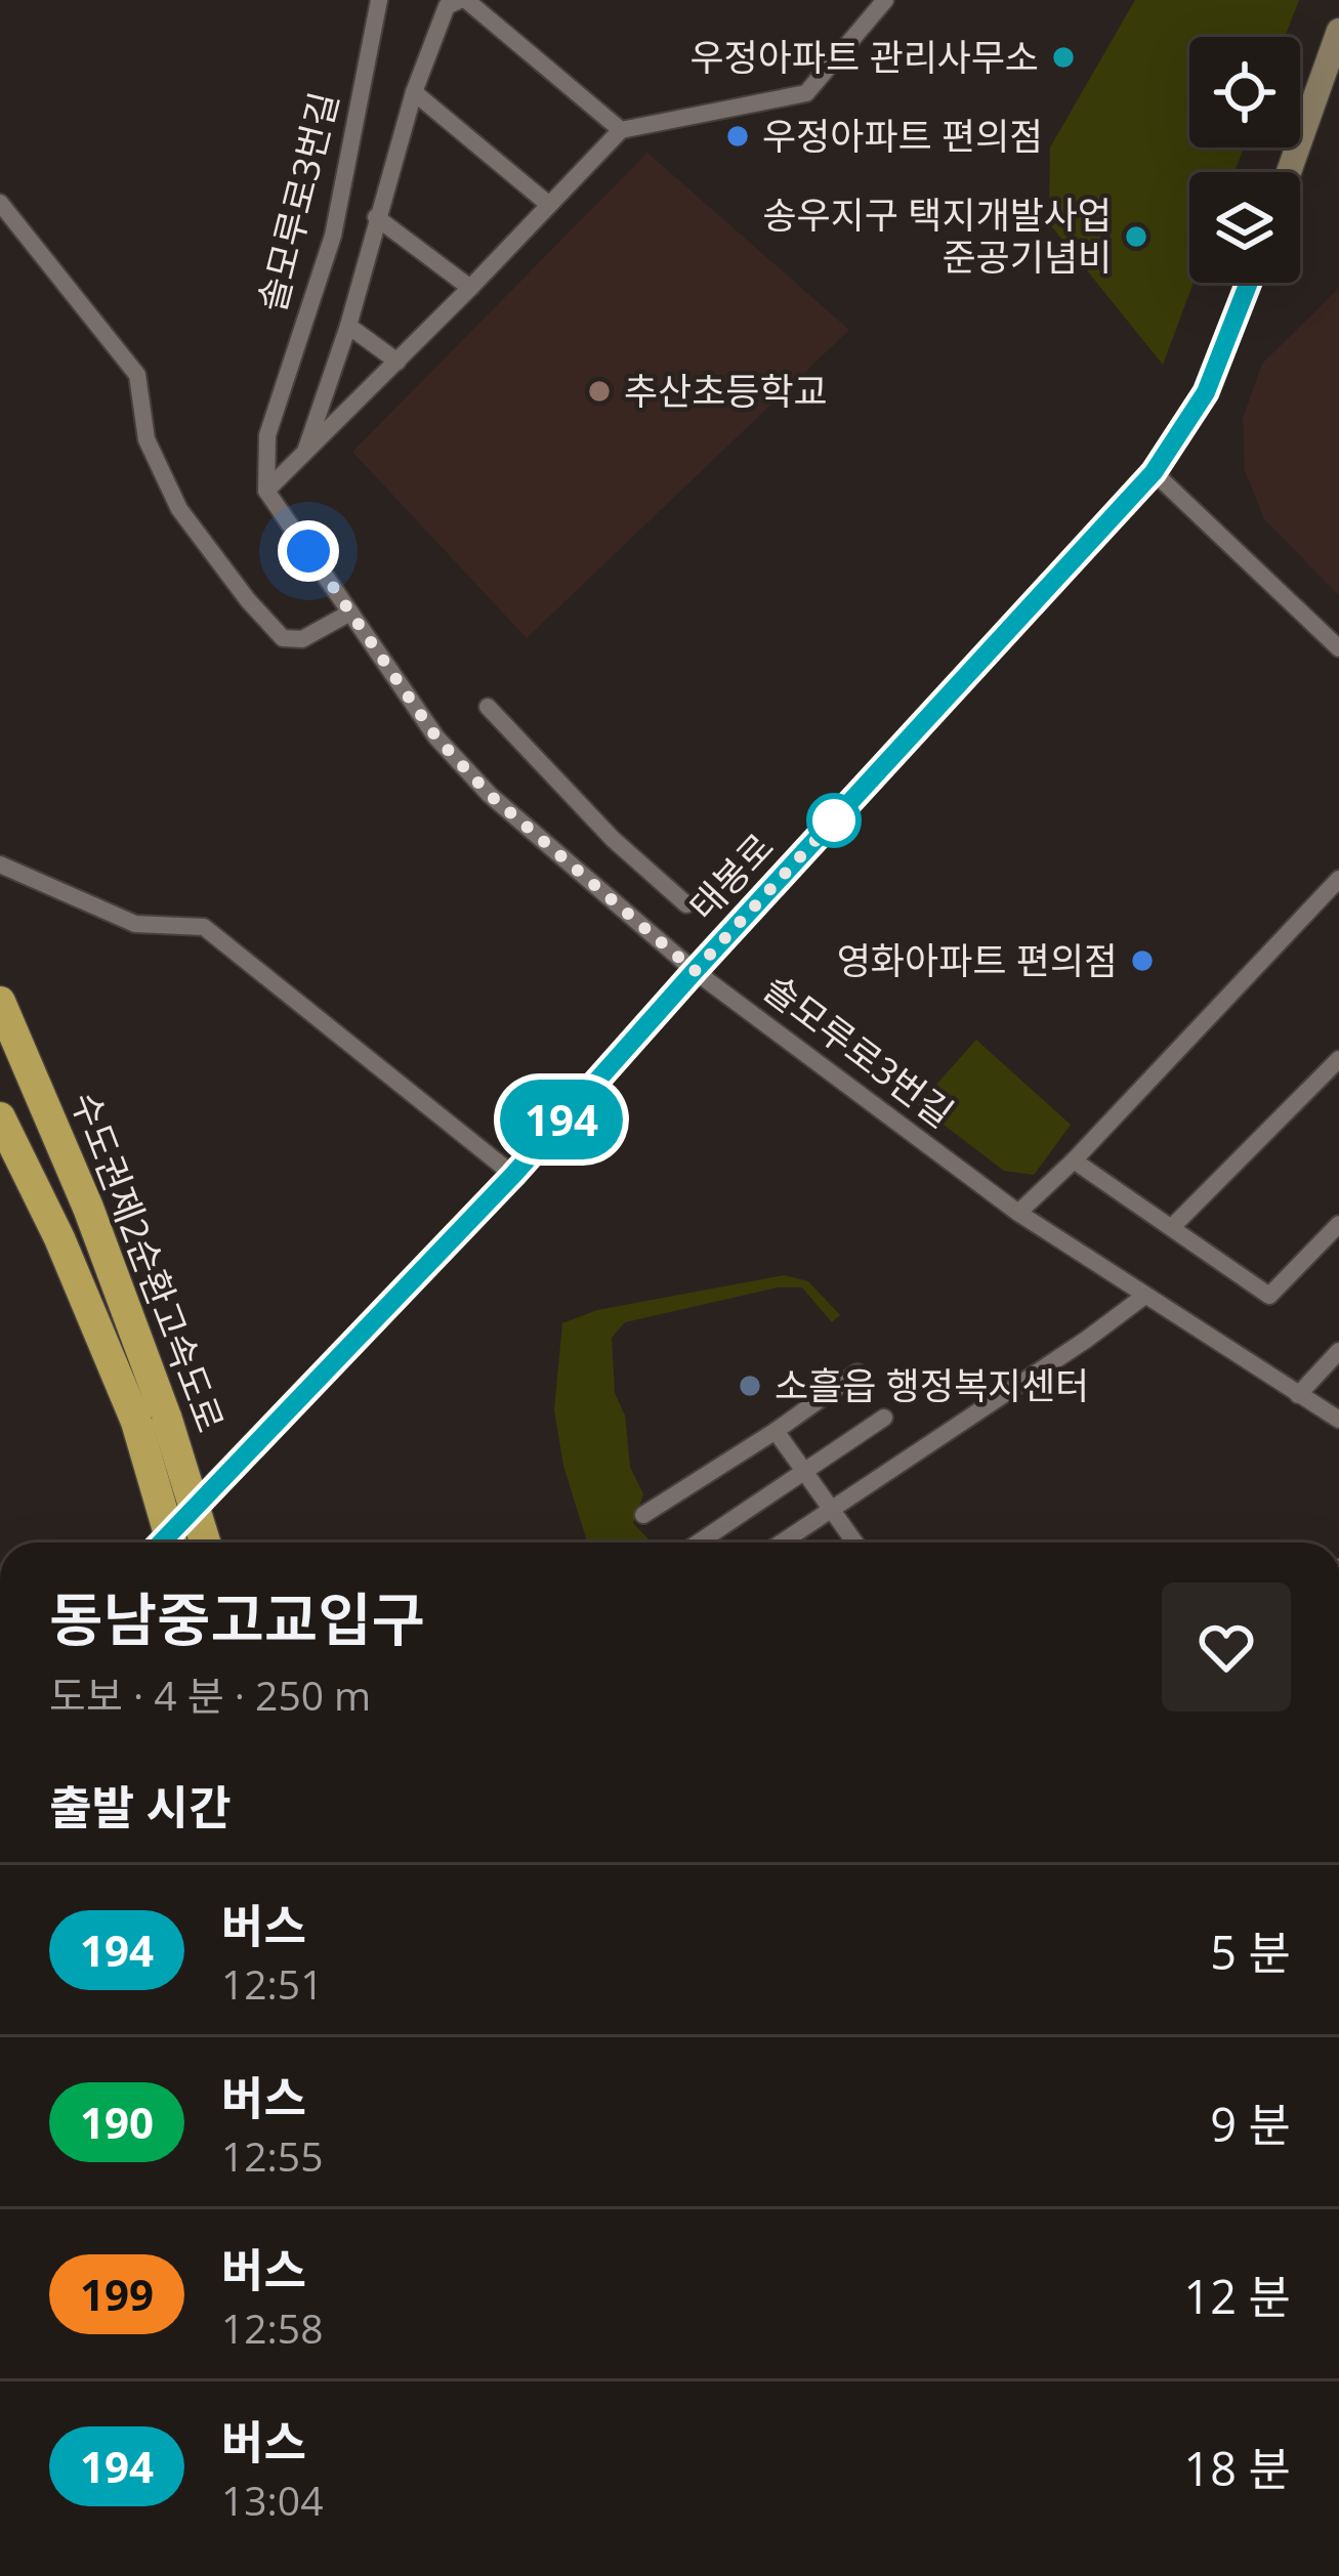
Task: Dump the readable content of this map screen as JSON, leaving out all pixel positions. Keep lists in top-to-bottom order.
{
  "streets": {
    "highway": ["수도권제2순환고속도로"],
    "main road": ["태봉로"],
    "street": ["솔모루로3번길"]
  },
  "crossings": [
    ["솔모루로3번길", "태봉로"]
  ],
  "places": [
    "우정아파트 관리사무소",
    "우정아파트 편의점",
    "송우지구 택지개발사업 준공기념비",
    "추산초등학교",
    "영화아파트 편의점",
    "소흘읍 행정복지센터"
  ],
  "lines": ["bus line 194"],
  "page": {
    "on_map": "194",
    "heading": [
      ["동남중고교입구", "도보 · 4 분 · 250 m"],
      "출발 시간"
    ],
    "list": [
      {
        "mark": "194",
        "name": "버스",
        "note": "12:51",
        "value": "5 분"
      },
      {
        "mark": "190",
        "name": "버스",
        "note": "12:55",
        "value": "9 분"
      },
      {
        "mark": "199",
        "name": "버스",
        "note": "12:58",
        "value": "12 분"
      },
      {
        "mark": "194",
        "name": "버스",
        "note": "13:04",
        "value": "18 분"
      }
    ]
  }
}
